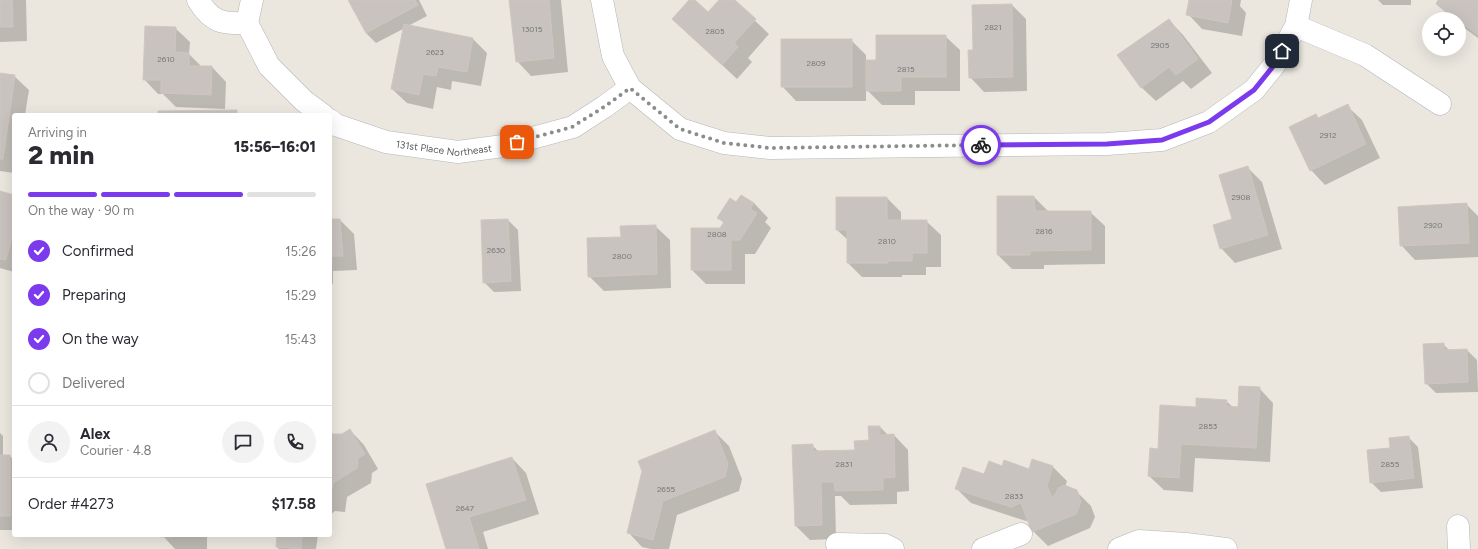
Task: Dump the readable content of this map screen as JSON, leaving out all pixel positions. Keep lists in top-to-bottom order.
{
  "streets": {
    "street": ["131st Place Northeast"]
  },
  "house_numbers": [
    "2821",
    "13015",
    "2805",
    "2905",
    "2623",
    "2610",
    "2809",
    "2815",
    "2912",
    "2908",
    "2920",
    "2816",
    "2808",
    "2810",
    "2630",
    "2800",
    "2853",
    "2831",
    "2855",
    "2655",
    "2833",
    "2647"
  ],
  "page": {
    "heading": ["2 min", "Arriving in", "15:56–16:01"],
    "panel": [
      "Alex",
      "Courier · 4.8",
      "Order #4273",
      "$17.58"
    ],
    "bar": "On the way · 90 m",
    "list": [
      ["Confirmed", "15:26"],
      ["Preparing", "15:29"],
      ["On the way", "15:43"],
      "Delivered"
    ]
  }
}
